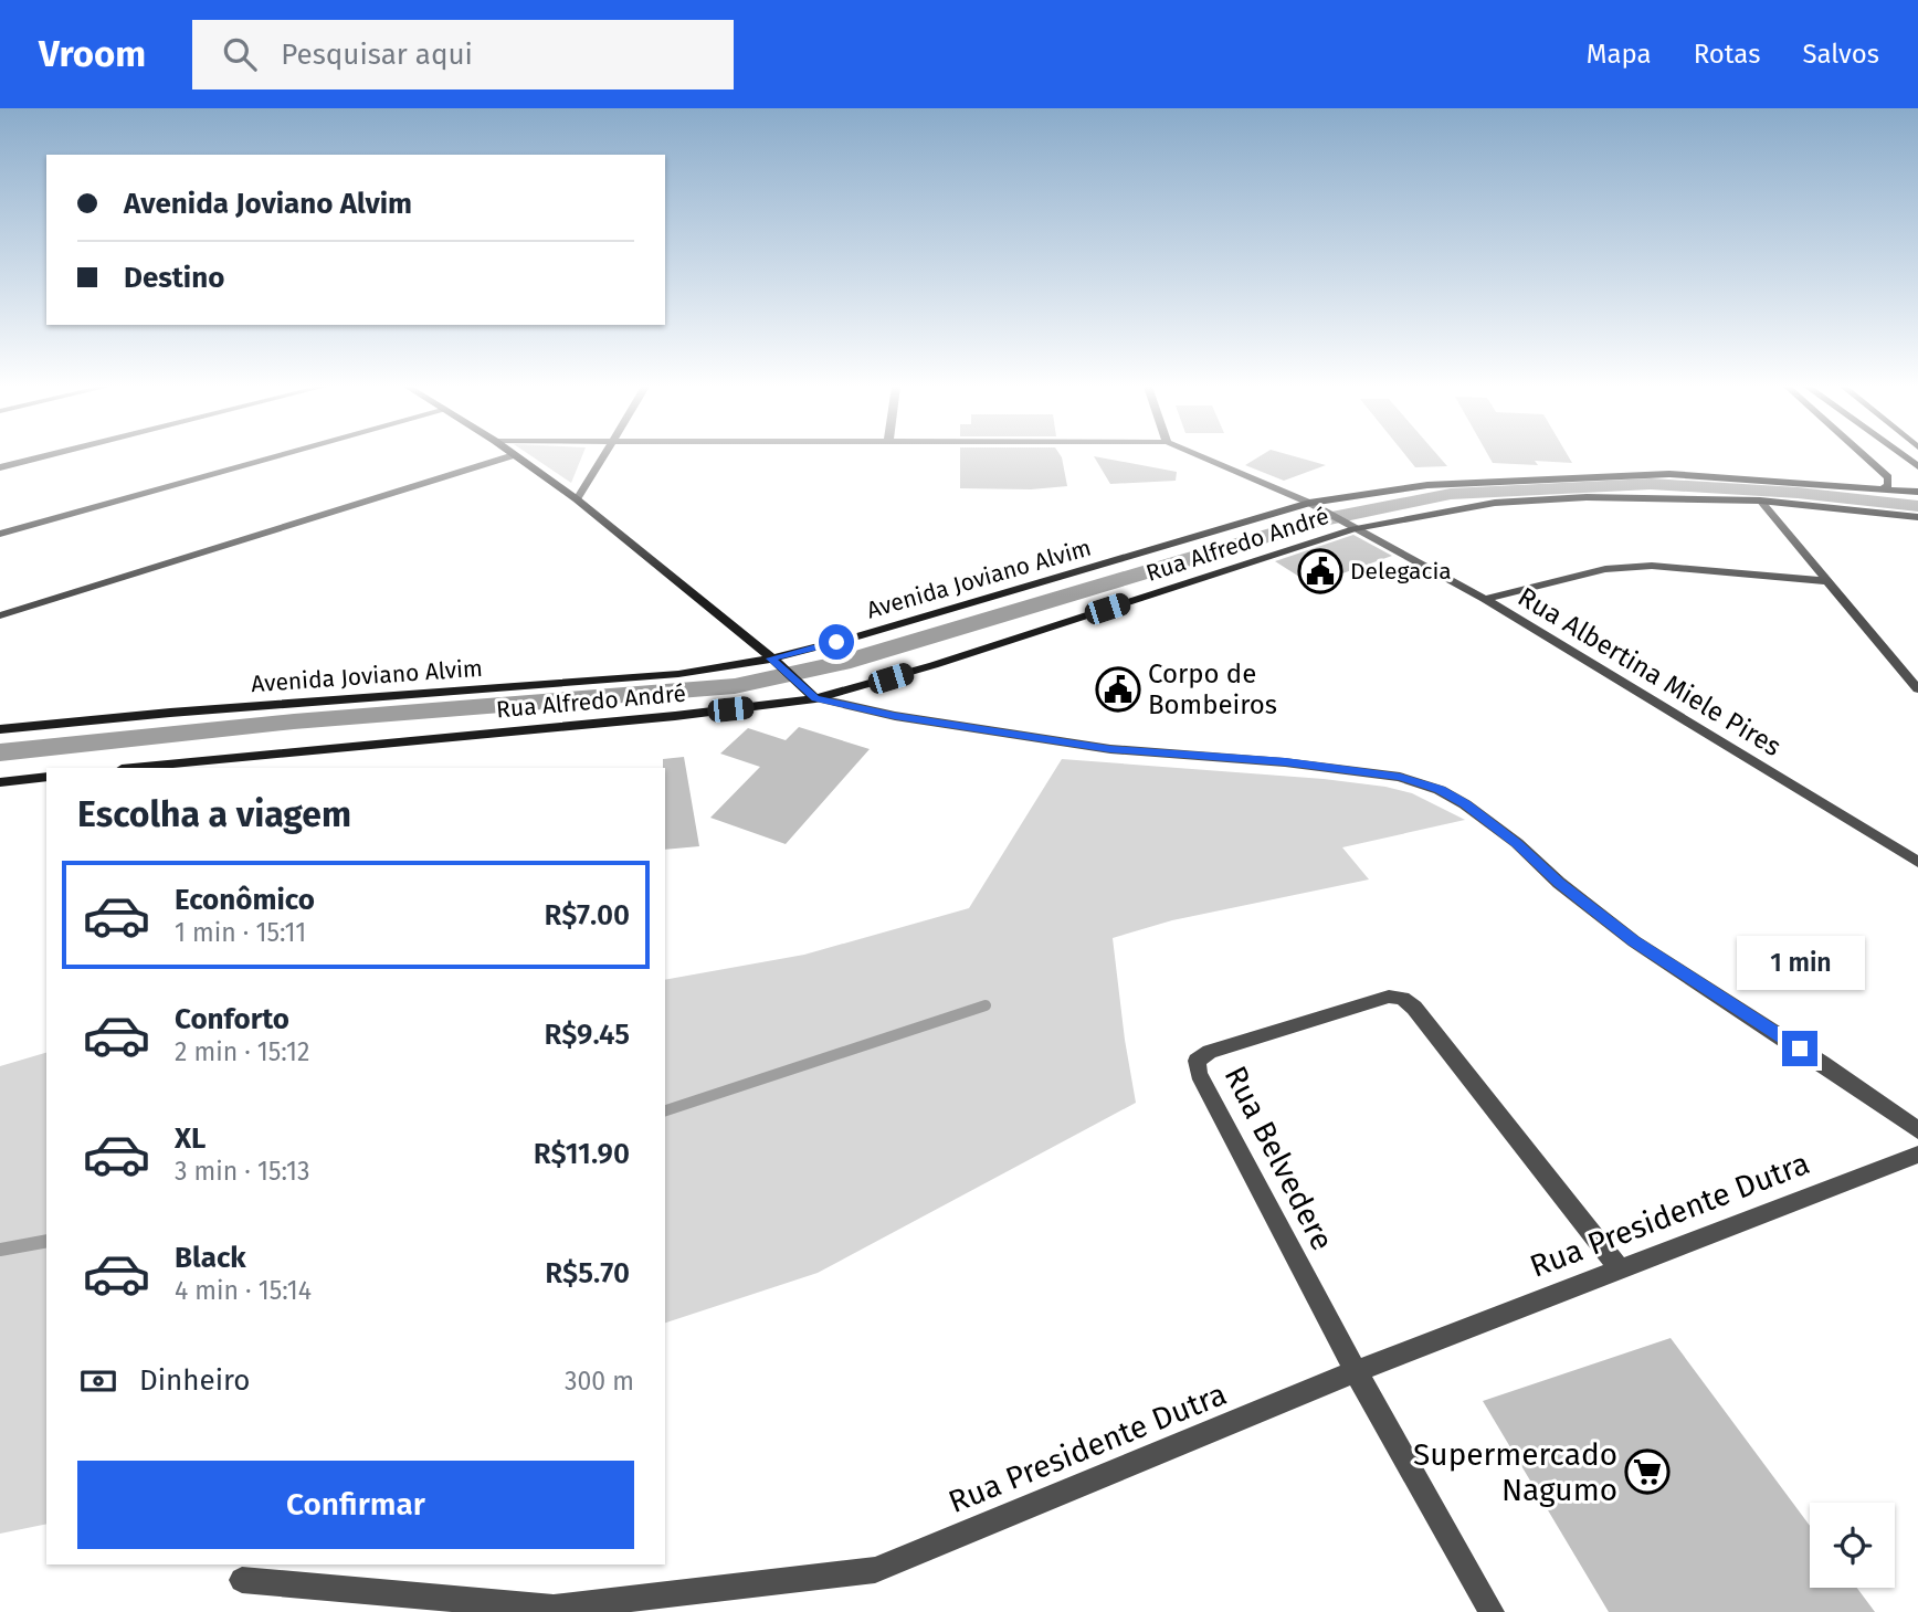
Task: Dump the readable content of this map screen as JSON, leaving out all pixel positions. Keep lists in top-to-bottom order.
{
  "streets": {
    "main road": ["Rua Alfredo André", "Avenida Joviano Alvim"],
    "street": ["Rua Albertina Miele Pires", "Rua Belvedere", "Rua Presidente Dutra"]
  },
  "crossings": [
    ["Rua Alfredo André", "Rua Albertina Miele Pires"],
    ["Avenida Joviano Alvim", "Rua Albertina Miele Pires"],
    ["Rua Belvedere", "Rua Presidente Dutra"]
  ],
  "places": {
    "public building": ["Delegacia", "Corpo de Bombeiros"],
    "supermarket": ["Supermercado Nagumo"]
  },
  "page": {
    "header": "Vroom",
    "search": "Pesquisar aqui",
    "nav": ["Mapa", "Rotas", "Salvos"],
    "banner": ["Avenida Joviano Alvim", "Destino"],
    "heading": "Escolha a viagem",
    "list": [
      {
        "name": "Econômico",
        "note": "1 min · 15:11",
        "value": "R$7.00"
      },
      {
        "name": "Conforto",
        "note": "2 min · 15:12",
        "value": "R$9.45"
      },
      {
        "name": "XL",
        "note": "3 min · 15:13",
        "value": "R$11.90"
      },
      {
        "name": "Black",
        "note": "4 min · 15:14",
        "value": "R$5.70"
      }
    ],
    "bubble": "1 min",
    "pay": ["Dinheiro", "300 m"],
    "buttons": "Confirmar"
  }
}
